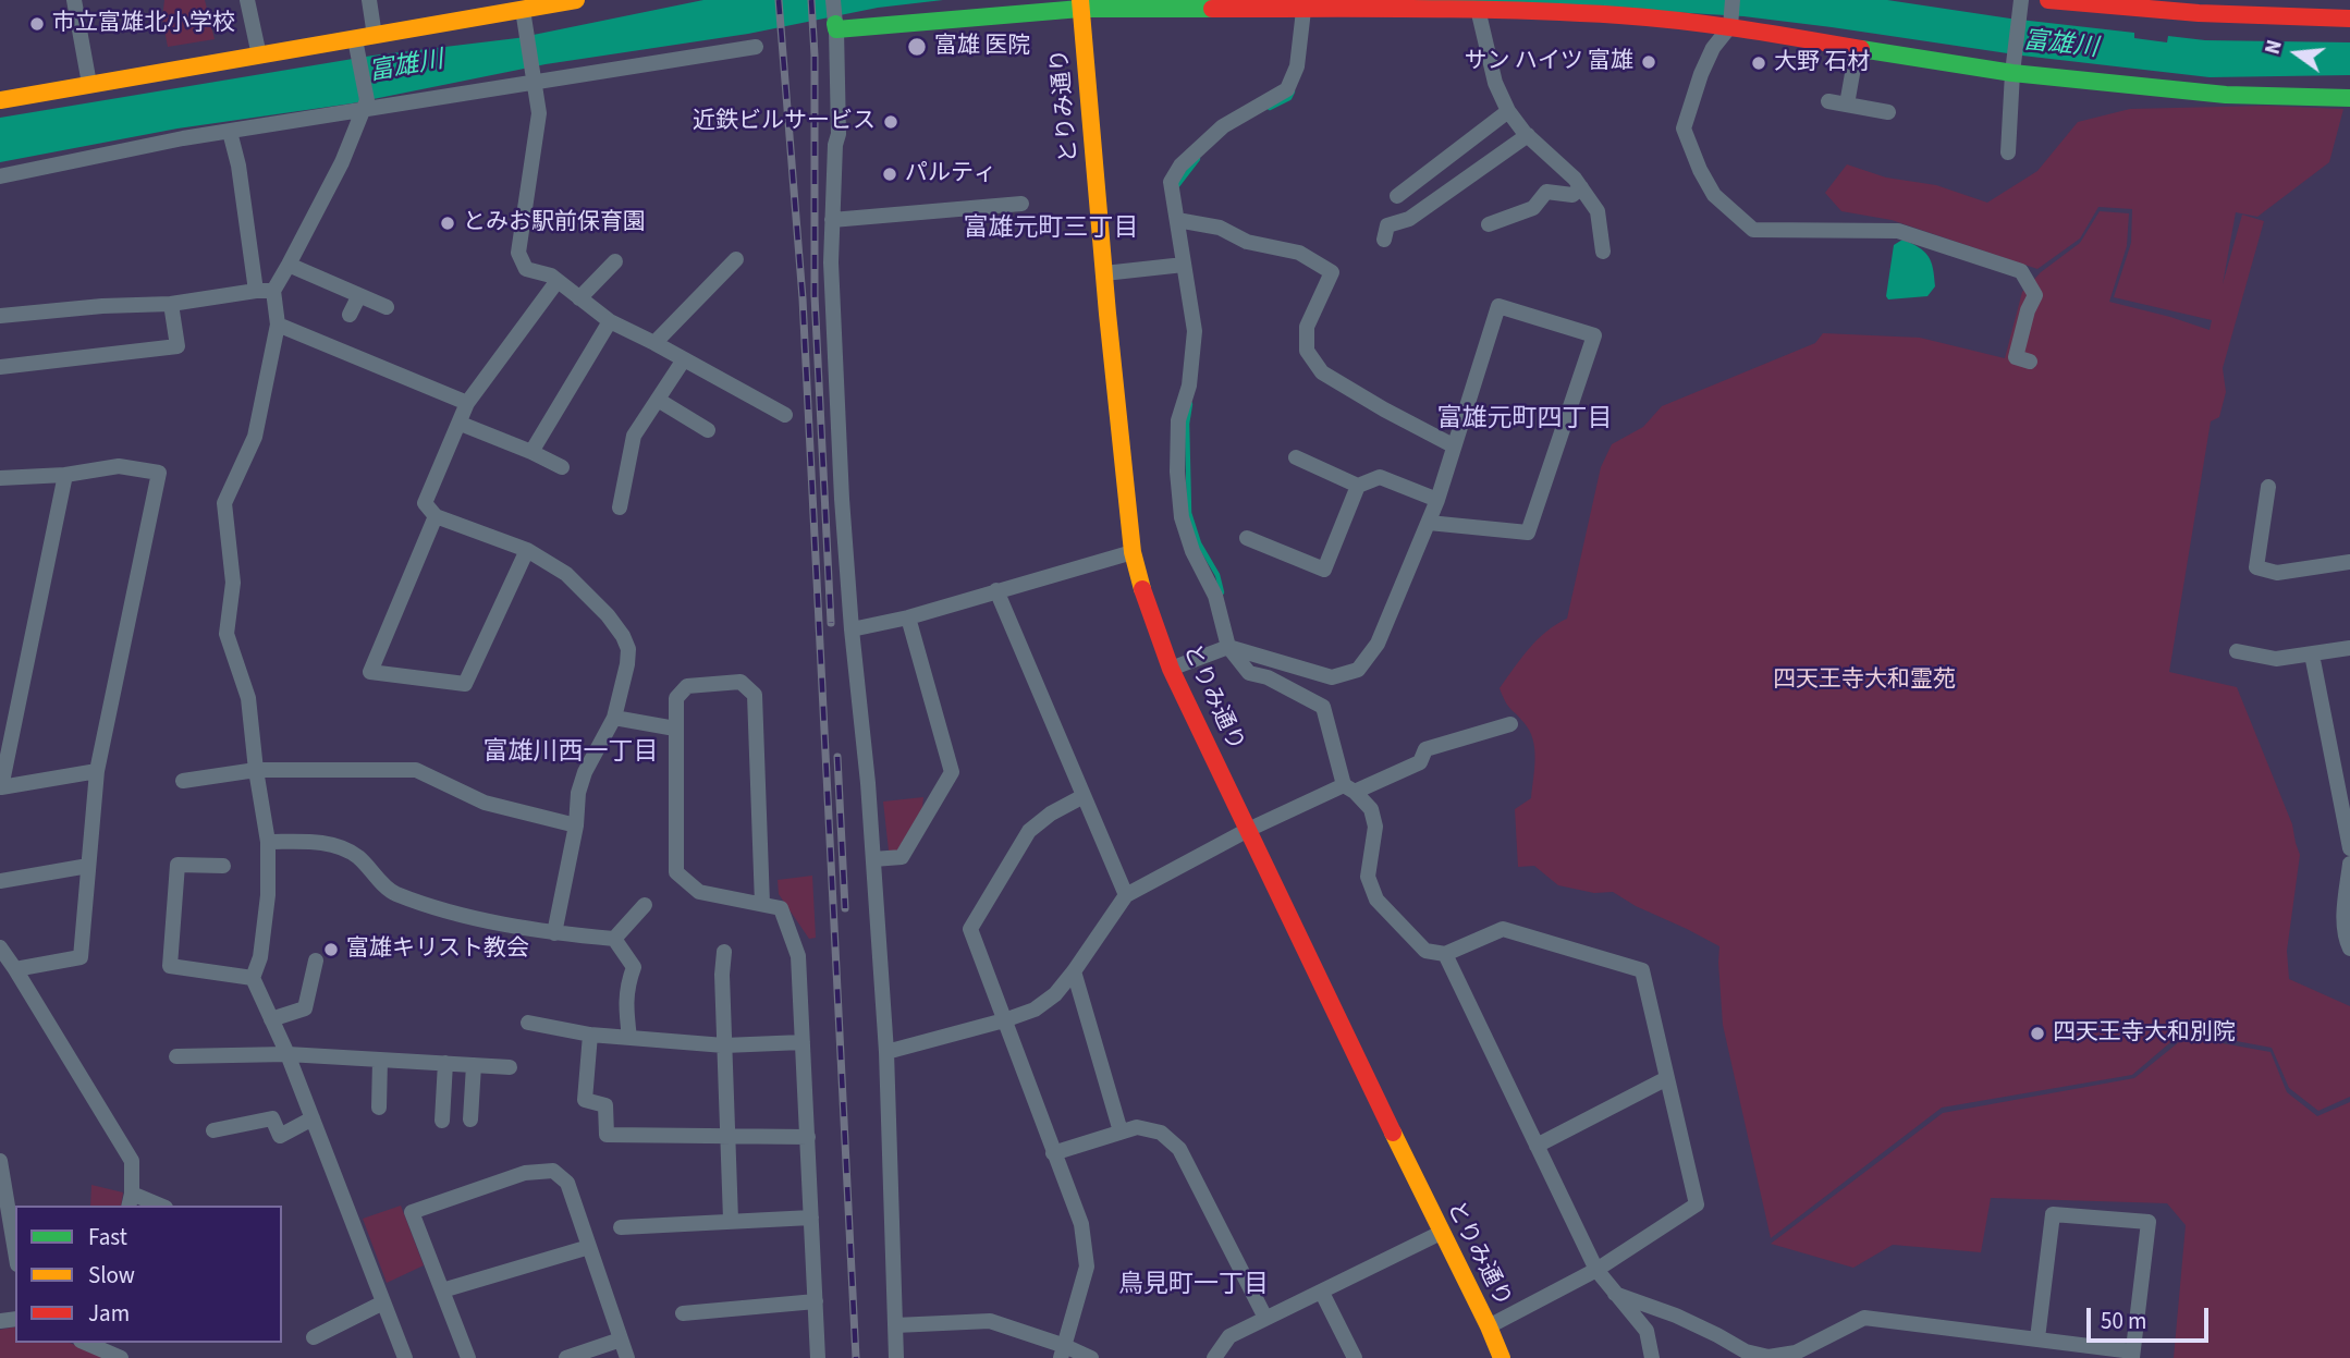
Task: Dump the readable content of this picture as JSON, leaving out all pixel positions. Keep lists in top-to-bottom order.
{
  "streets": {
    "street": ["とりみ通り"]
  },
  "districts": [
    "富雄元町三丁目",
    "富雄元町四丁目",
    "富雄川西一丁目",
    "鳥見町一丁目"
  ],
  "water": ["富雄川"],
  "parks": ["四天王寺大和霊苑"],
  "places": [
    "市立富雄北小学校",
    "富雄 医院",
    "サン ハイツ 富雄",
    "大野 石材",
    "近鉄ビルサービス",
    "パルティ",
    "とみお駅前保育園",
    "富雄キリスト教会",
    "四天王寺大和別院"
  ],
  "legend": ["Fast", "Slow", "Jam"],
  "scale_bar": "50 m",
  "north": "left"
}
